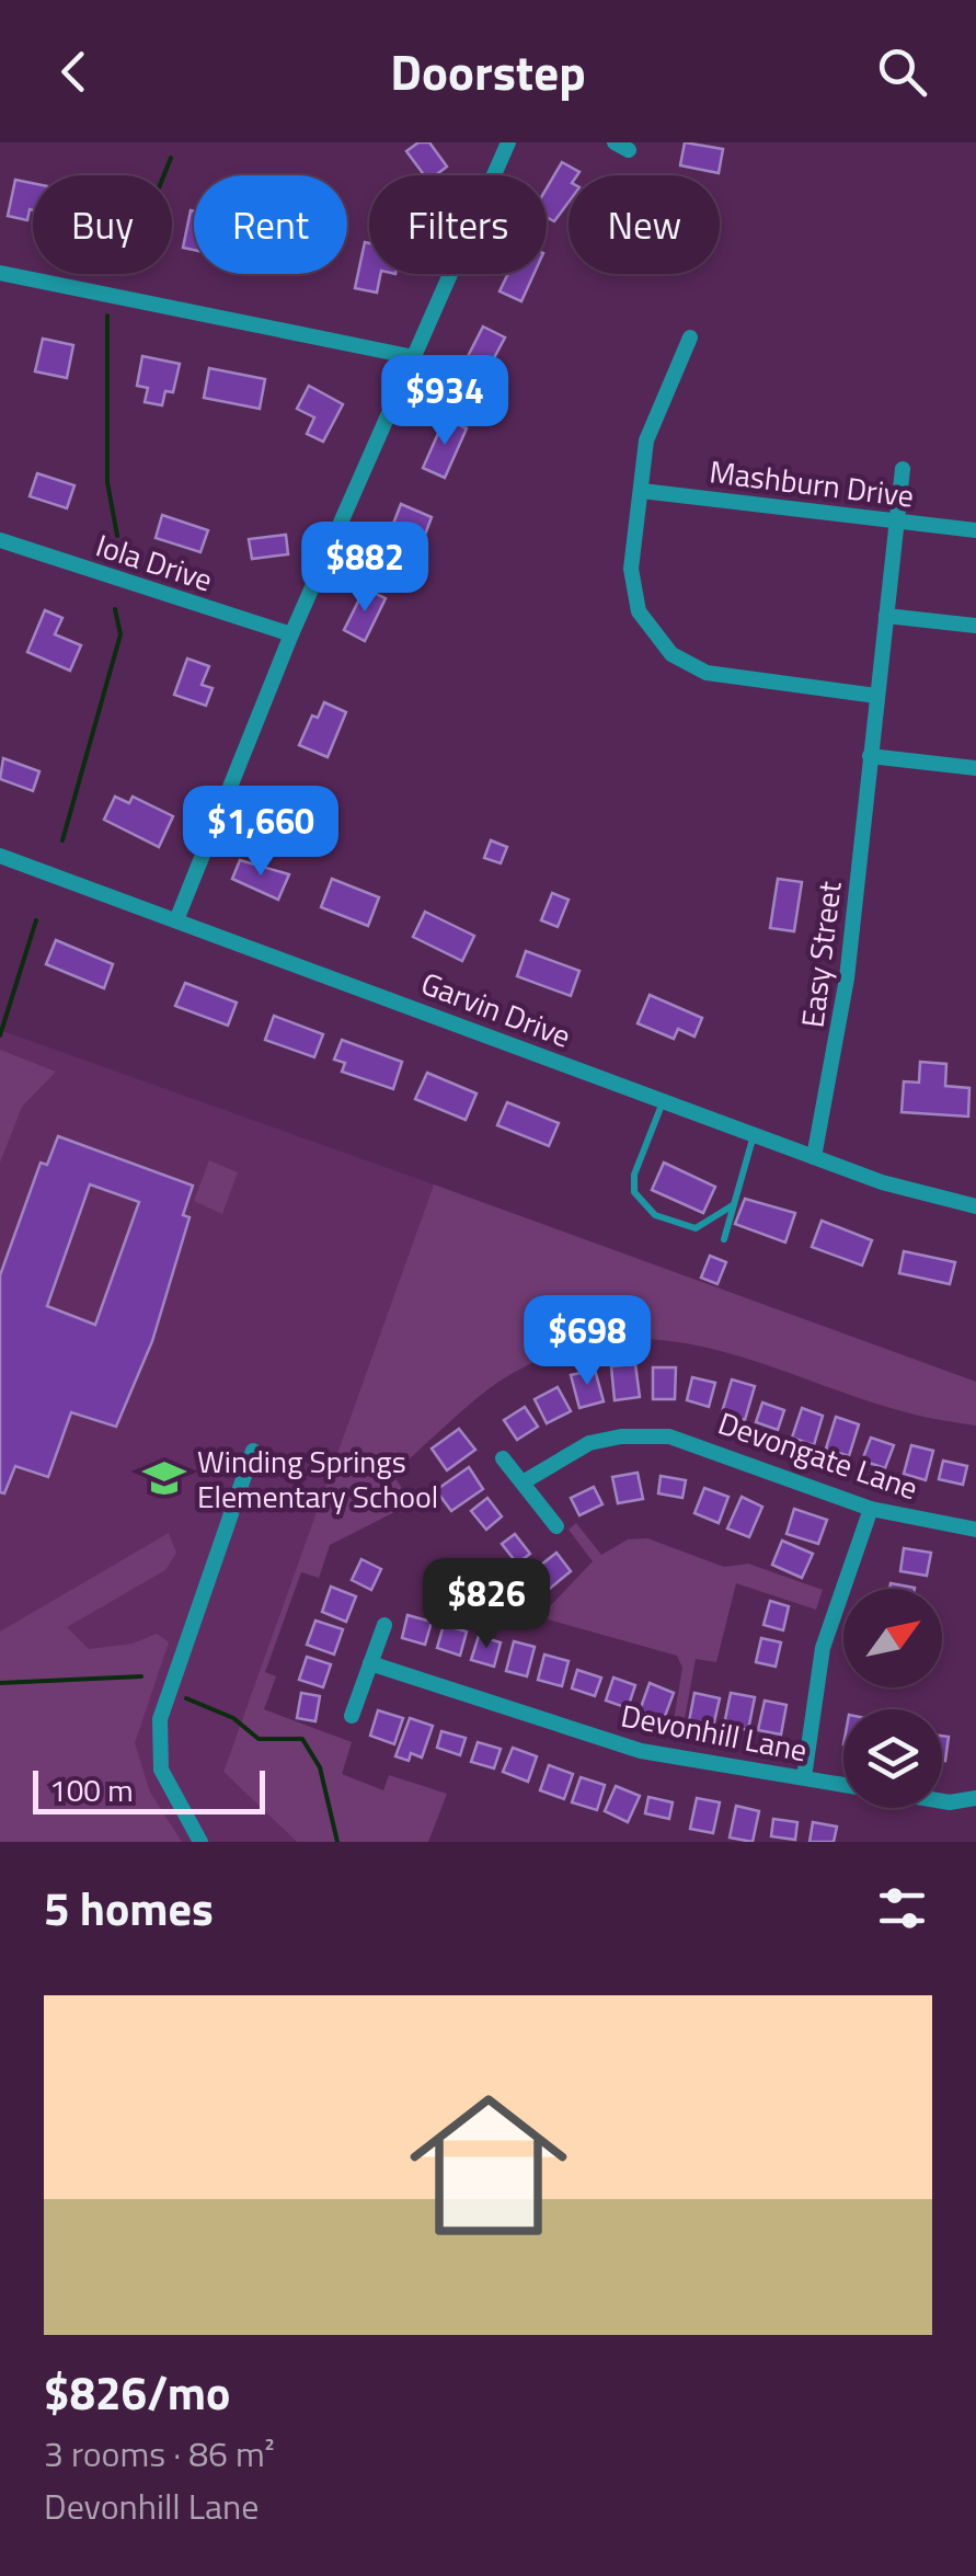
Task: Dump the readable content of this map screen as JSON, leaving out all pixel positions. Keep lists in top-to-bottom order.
{
  "streets": {
    "street": [
      "Mashburn Drive",
      "Iola Drive",
      "Easy Street",
      "Garvin Drive",
      "Devongate Lane",
      "Devonhill Lane"
    ]
  },
  "crossings": [
    ["Mashburn Drive", "Easy Street"],
    ["Easy Street", "Garvin Drive"]
  ],
  "places": {
    "school or university": ["Winding Springs Elementary School"]
  },
  "scale_bar": "100 m",
  "north": "top right",
  "page": {
    "header": "Doorstep",
    "chip": [
      "Buy",
      "Rent",
      "Filters",
      "New"
    ],
    "price": [
      "$934",
      "$882",
      "$1,660",
      "$698",
      "$826"
    ],
    "scale": "100 m",
    "heading": "5 homes",
    "list": [
      {
        "name": "$826/mo",
        "note": "3 rooms · 86 m² · Devonhill Lane"
      }
    ]
  }
}
